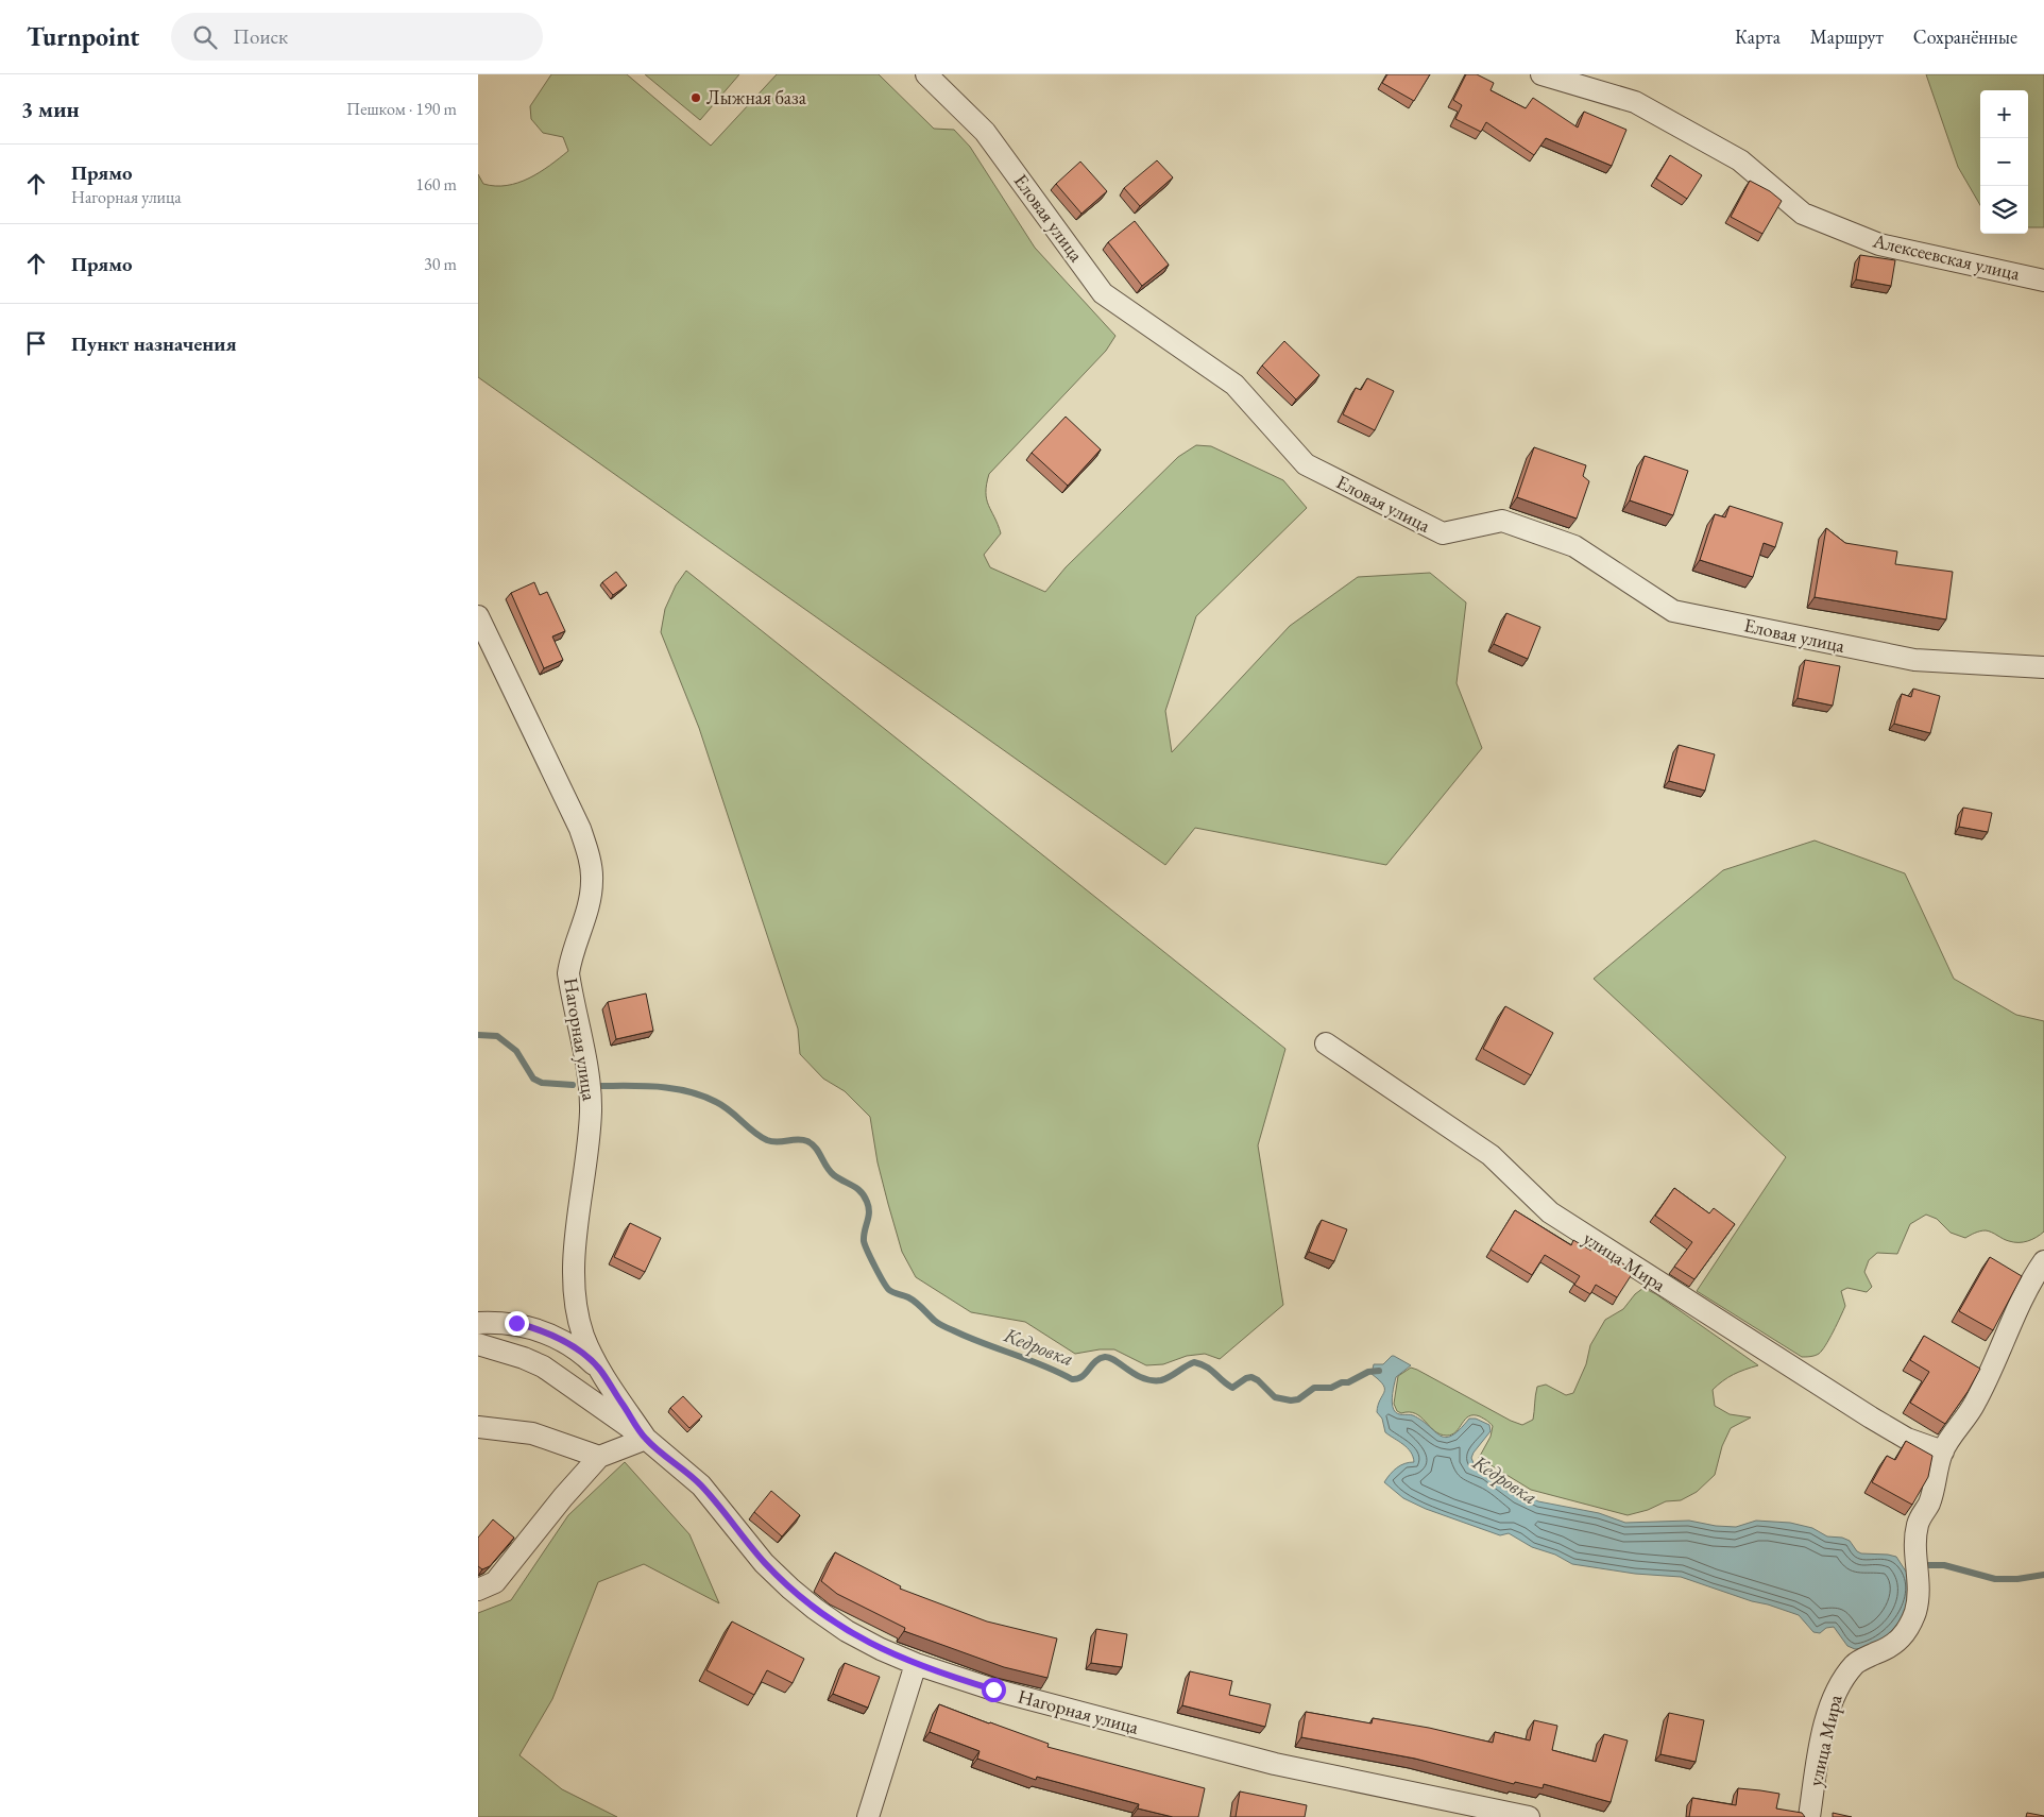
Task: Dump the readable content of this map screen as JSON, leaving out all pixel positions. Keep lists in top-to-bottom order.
{
  "streets": {
    "street": [
      "Еловая улица",
      "Алексеевская улица",
      "Нагорная улица",
      "улица Мира"
    ]
  },
  "water": ["Кедровка"],
  "places": ["Лыжная база"],
  "page": {
    "header": "Turnpoint",
    "search": "Поиск",
    "nav": ["Карта", "Маршрут", "Сохранённые"],
    "heading": ["3 мин", "Пешком · 190 m"],
    "map_buttons": ["+", "−"],
    "list": [
      ["Прямо", "Нагорная улица", "160 m"],
      ["Прямо", "30 m"],
      "Пункт назначения"
    ]
  }
}
